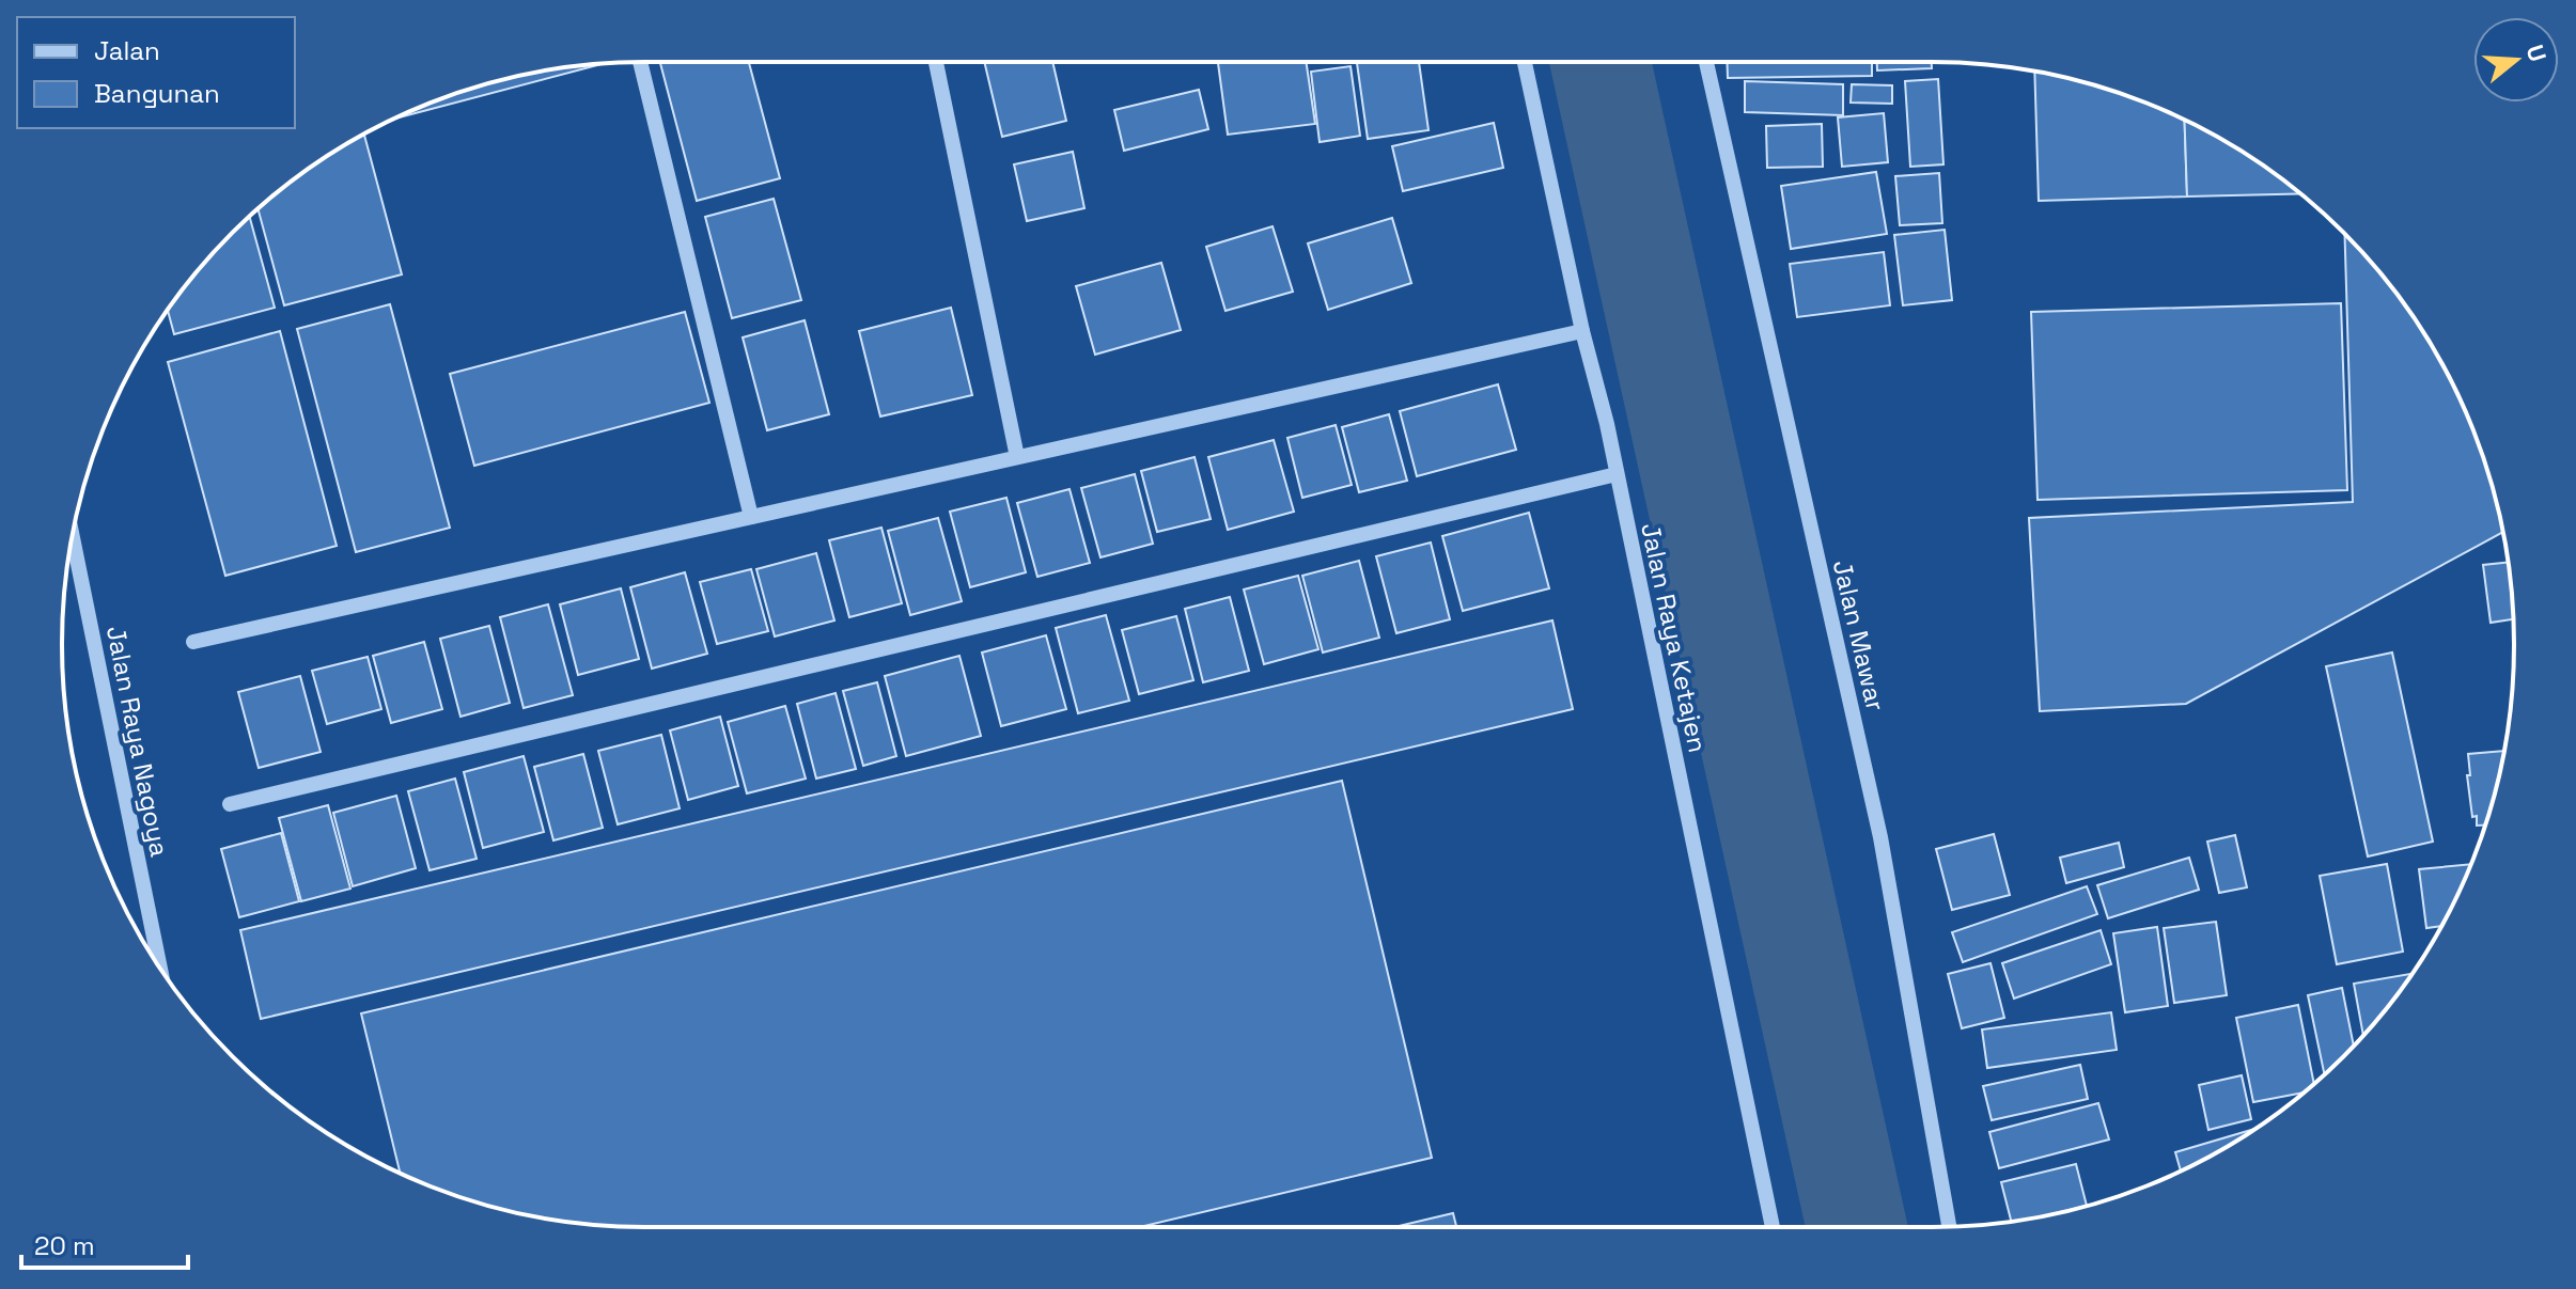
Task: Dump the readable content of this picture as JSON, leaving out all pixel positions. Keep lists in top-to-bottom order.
{
  "streets": {
    "street": ["Jalan Mawar", "Jalan Raya Ketajen", "Jalan Raya Nagoya"]
  },
  "legend": ["Jalan", "Bangunan"],
  "scale_bar": "20 m",
  "north": "right"
}
